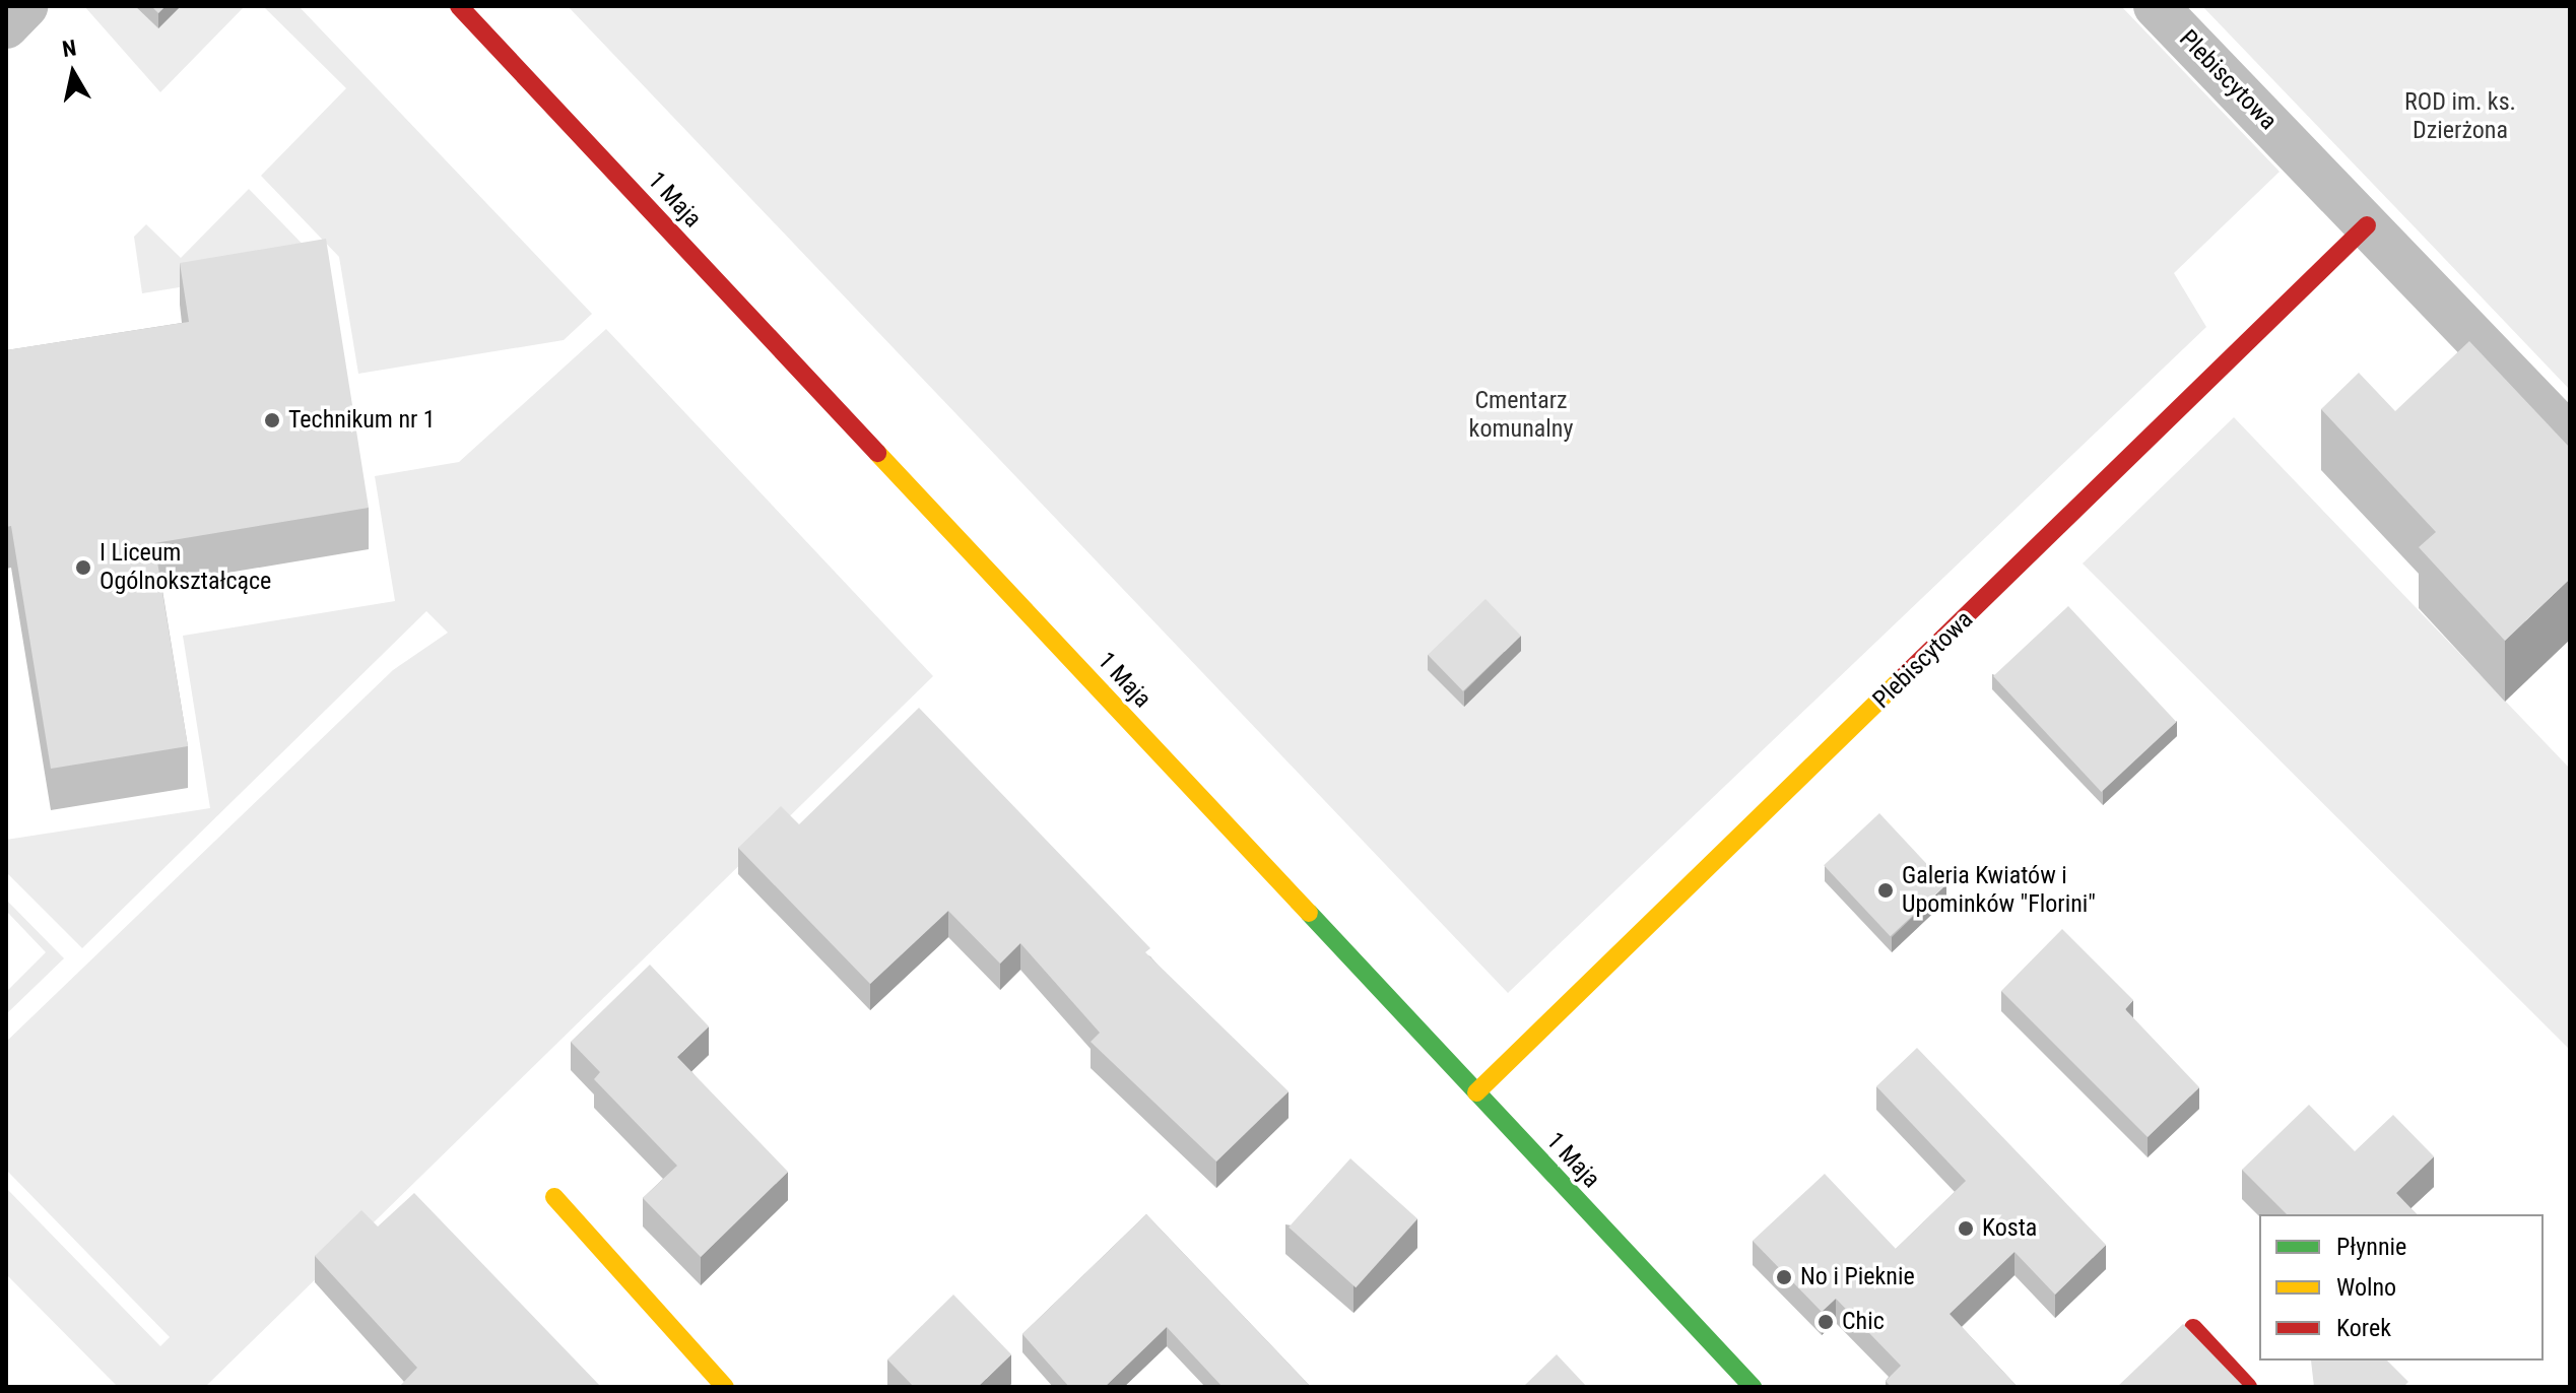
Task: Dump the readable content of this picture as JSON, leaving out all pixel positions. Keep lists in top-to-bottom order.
{
  "streets": {
    "street": ["Plebiscytowa", "1 Maja"]
  },
  "crossings": [
    ["Plebiscytowa", "1 Maja"]
  ],
  "parks": ["ROD im. ks. Dzierżona", "Cmentarz komunalny"],
  "places": [
    "Technikum nr 1",
    "I Liceum Ogólnokształcące",
    "Galeria Kwiatów i Upominków \"Florini\"",
    "Kosta",
    "No i Pieknie",
    "Chic"
  ],
  "legend": ["Płynnie", "Wolno", "Korek"],
  "north": "top"
}
